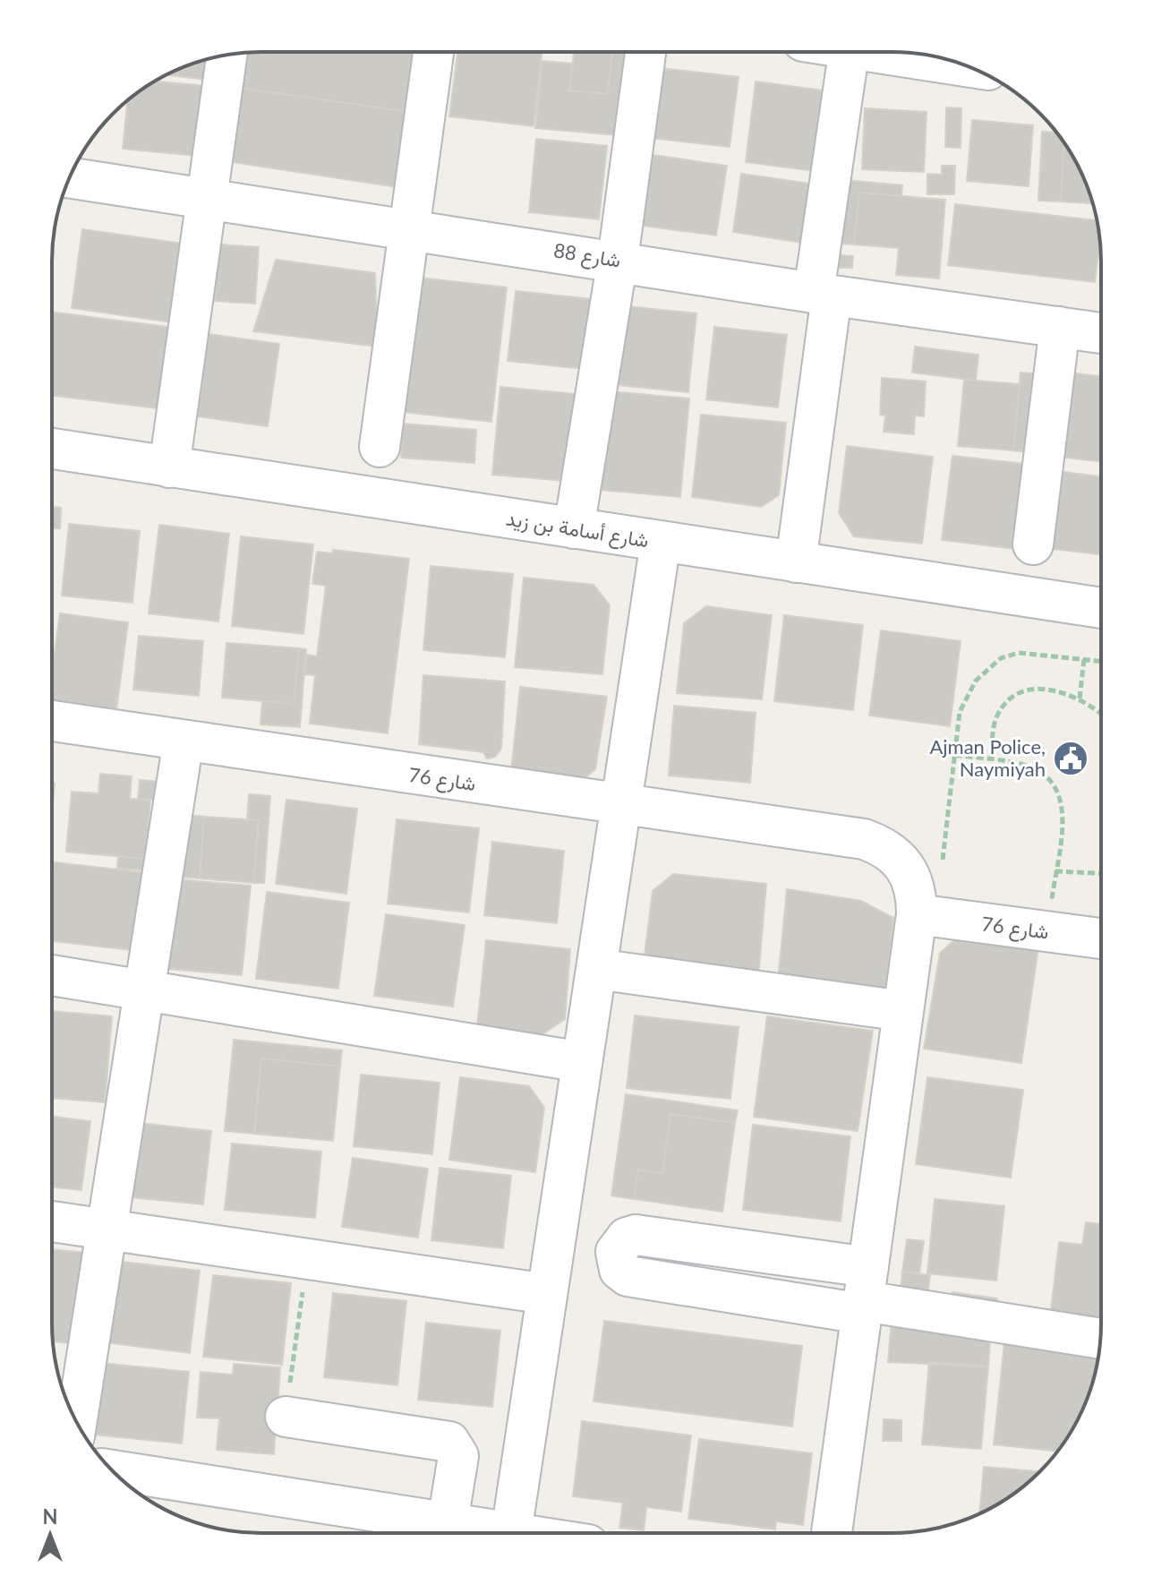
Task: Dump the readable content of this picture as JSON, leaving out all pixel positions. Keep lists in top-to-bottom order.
{
  "streets": {
    "street": ["شارع 88", "شارع أسامة بن زيد", "شارع 76"]
  },
  "places": {
    "public building": ["Ajman Police, Naymiyah"]
  },
  "north": "top"
}
